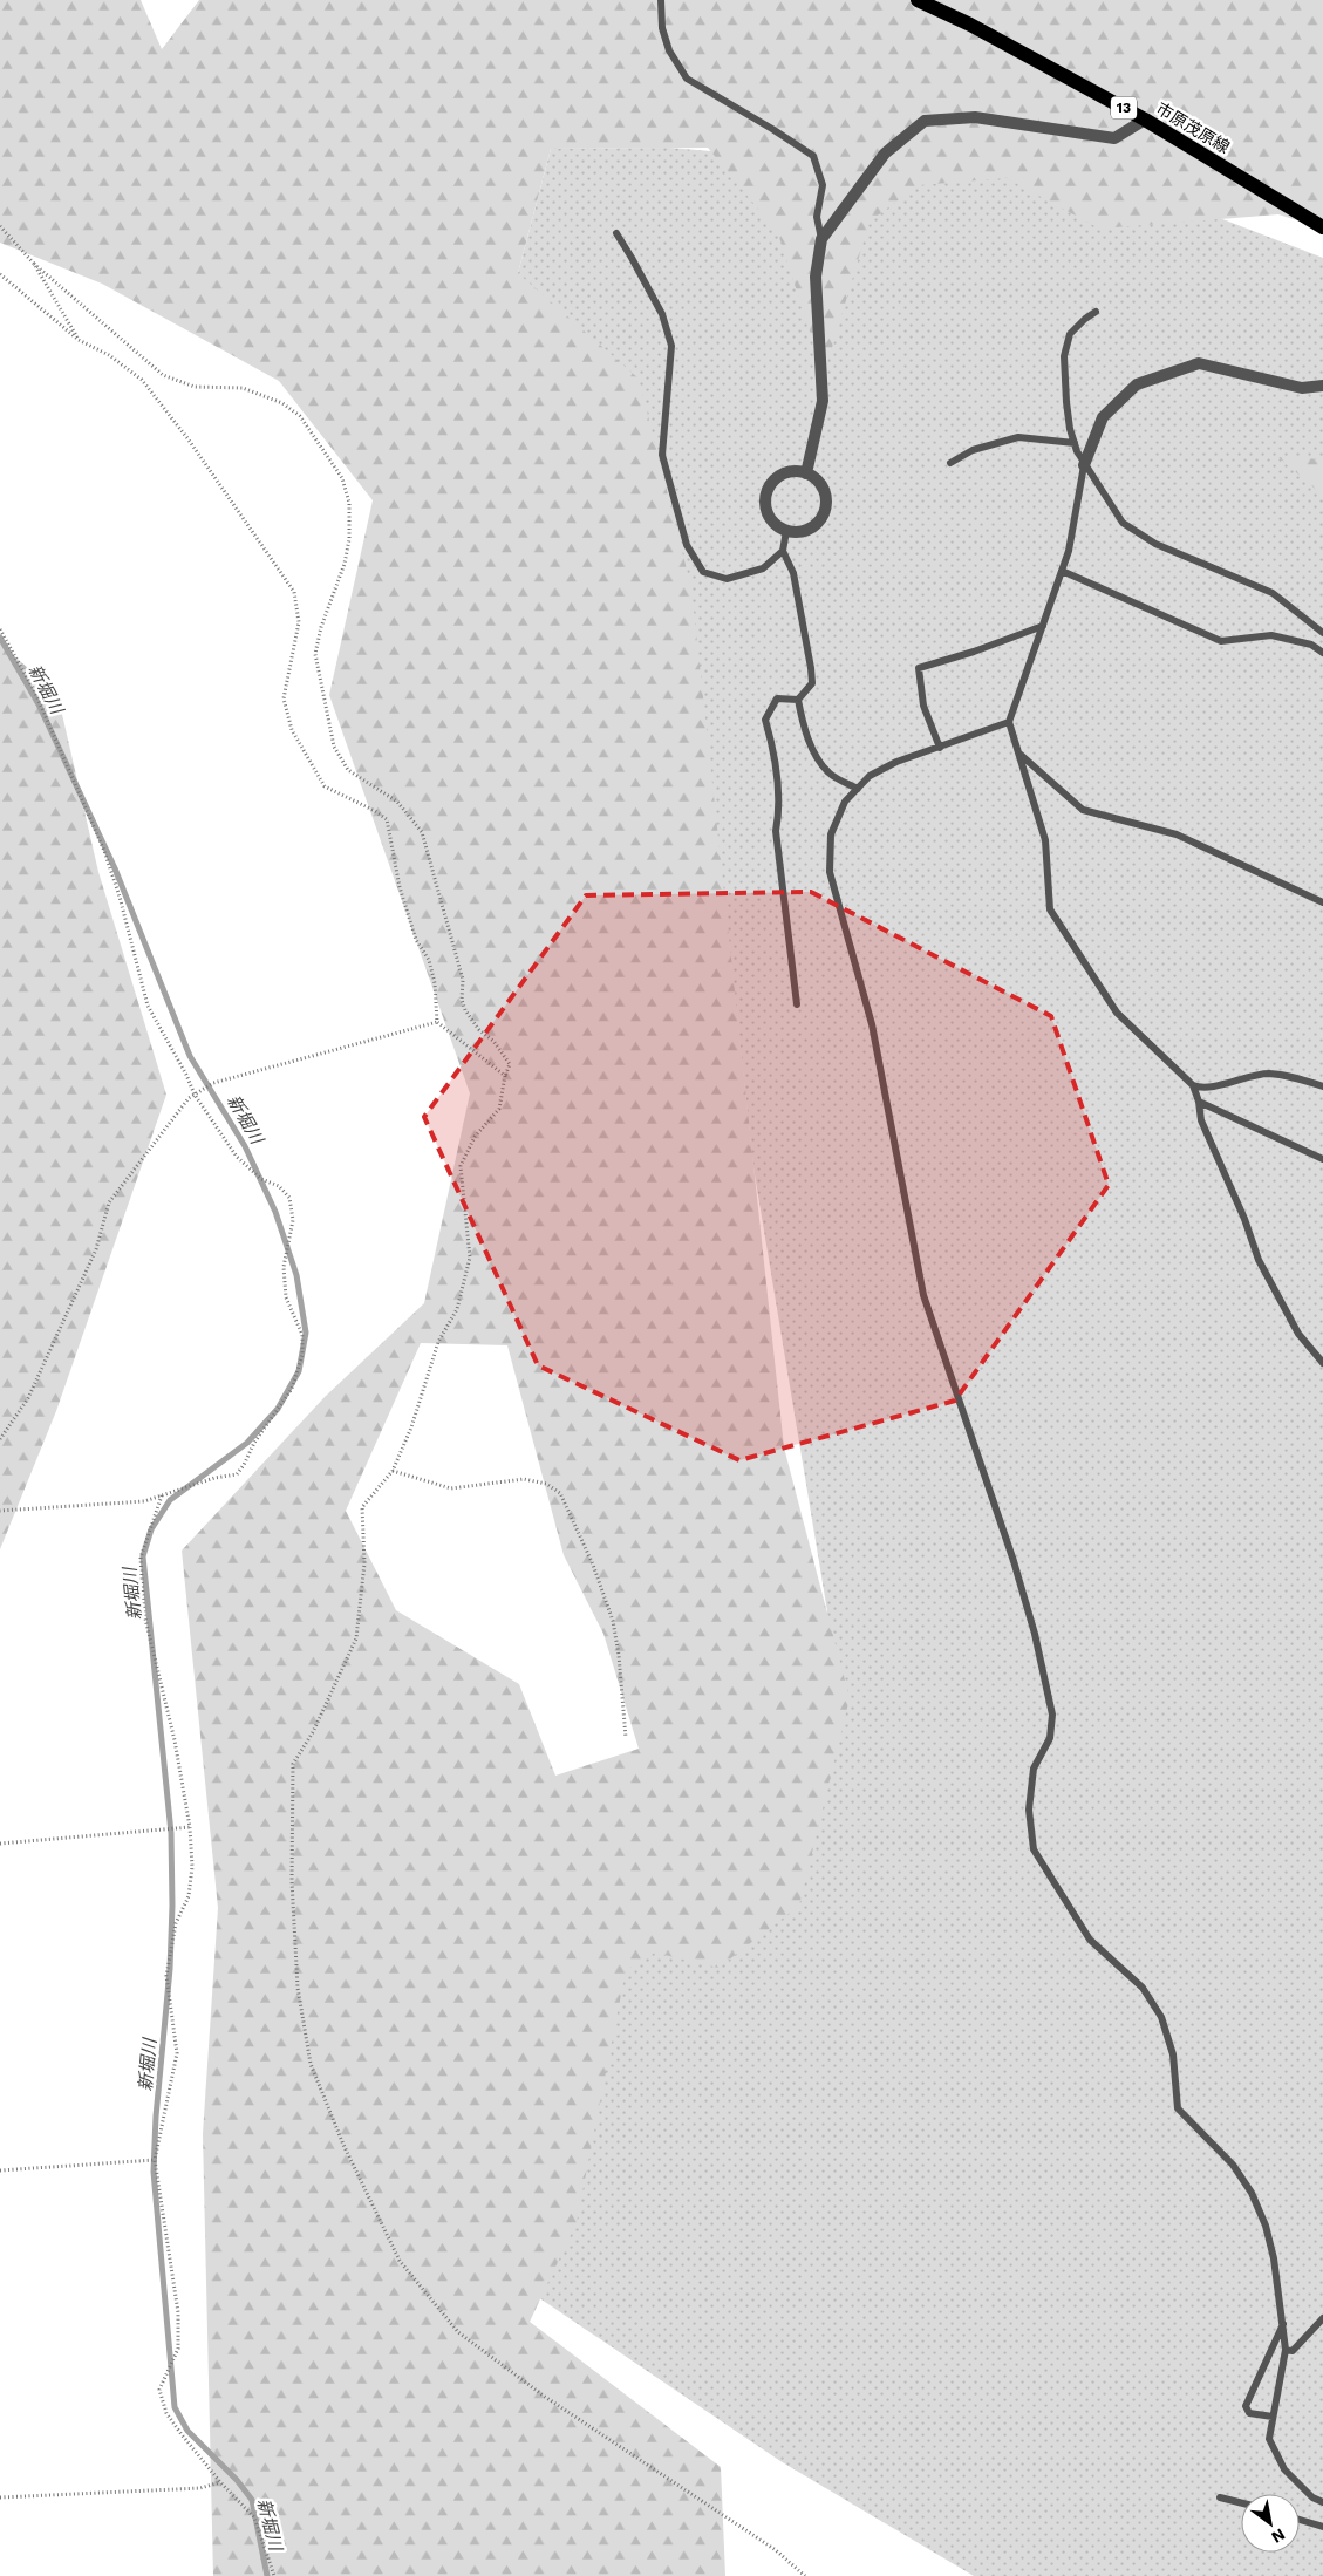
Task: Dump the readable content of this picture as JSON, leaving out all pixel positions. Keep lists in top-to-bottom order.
{
  "streets": {
    "main road": ["13", "市原茂原線"]
  },
  "water": ["新堀川"],
  "north": "bottom right"
}
